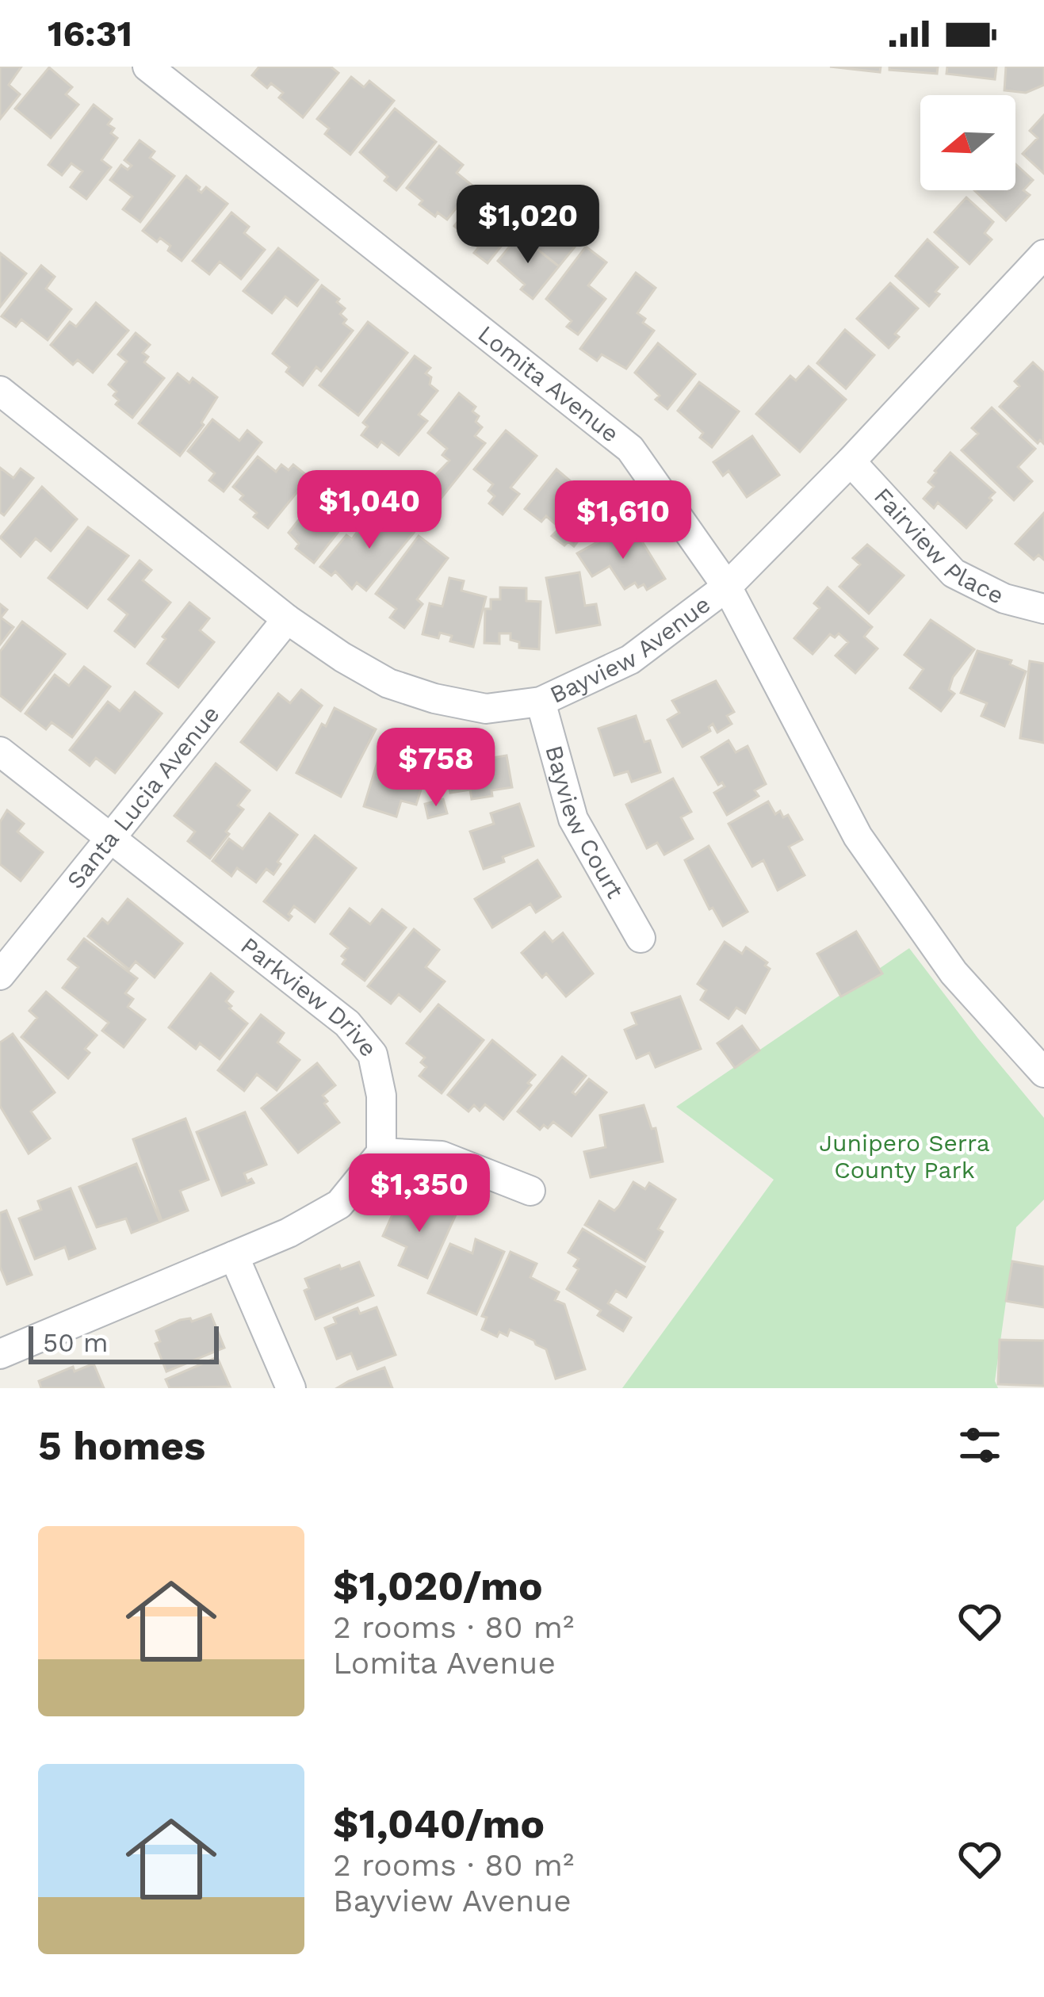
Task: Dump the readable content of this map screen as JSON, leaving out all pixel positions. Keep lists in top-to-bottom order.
{
  "streets": {
    "street": [
      "Lomita Avenue",
      "Fairview Place",
      "Bayview Avenue",
      "Santa Lucia Avenue",
      "Bayview Court",
      "Parkview Drive"
    ]
  },
  "crossings": [
    ["Lomita Avenue", "Bayview Avenue"],
    ["Fairview Place", "Bayview Avenue"],
    ["Bayview Avenue", "Santa Lucia Avenue"],
    ["Bayview Avenue", "Bayview Court"],
    ["Santa Lucia Avenue", "Parkview Drive"]
  ],
  "parks": ["Junipero Serra County Park"],
  "scale_bar": "50 m",
  "north": "left",
  "page": {
    "status": "16:31",
    "price": [
      "$1,020",
      "$1,040",
      "$1,610",
      "$758",
      "$1,350"
    ],
    "scale": "50 m",
    "heading": "5 homes",
    "list": [
      {
        "name": "$1,020/mo",
        "note": "2 rooms · 80 m² · Lomita Avenue"
      },
      {
        "name": "$1,040/mo",
        "note": "2 rooms · 80 m² · Bayview Avenue"
      }
    ]
  }
}
